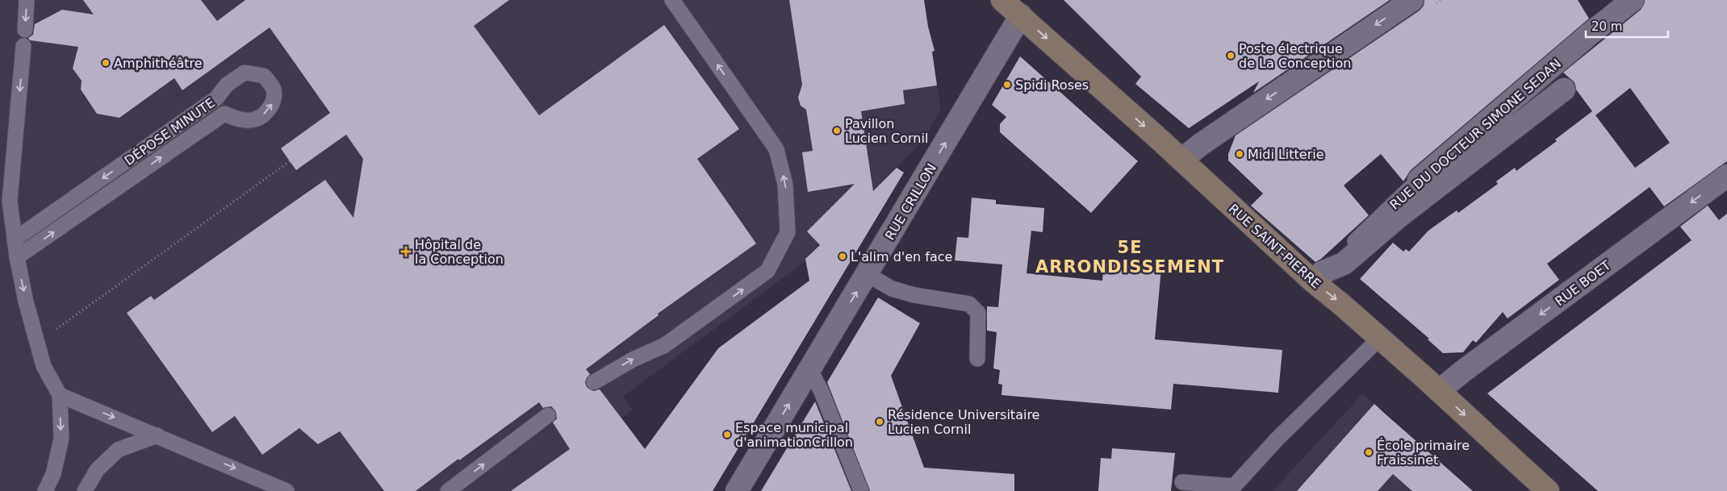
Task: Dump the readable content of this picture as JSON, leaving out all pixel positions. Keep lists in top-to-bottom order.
{
  "streets": {
    "street": [
      "RUE DU DOCTEUR SIMONE SEDAN",
      "RUE CRILLON",
      "RUE SAINT-PIERRE",
      "RUE BOET"
    ],
    "lane": ["DÉPOSE MINUTE"]
  },
  "crossings": [
    ["RUE DU DOCTEUR SIMONE SEDAN", "RUE SAINT-PIERRE"],
    ["RUE CRILLON", "RUE SAINT-PIERRE"],
    ["RUE SAINT-PIERRE", "RUE BOET"]
  ],
  "one_way": ["RUE CRILLON", "RUE SAINT-PIERRE", "RUE BOET"],
  "districts": ["5E ARRONDISSEMENT"],
  "places": {
    "other": [
      "Poste électrique de La Conception",
      "Amphithéâtre",
      "Spidi Roses",
      "Pavillon Lucien Cornil",
      "Midi Litterie",
      "L'alim d'en face",
      "Résidence Universitaire Lucien Cornil",
      "Espace municipal d'animationCrillon",
      "École primaire Fraissinet"
    ],
    "health": ["Hôpital de la Conception"]
  },
  "scale_bar": "20 m"
}
